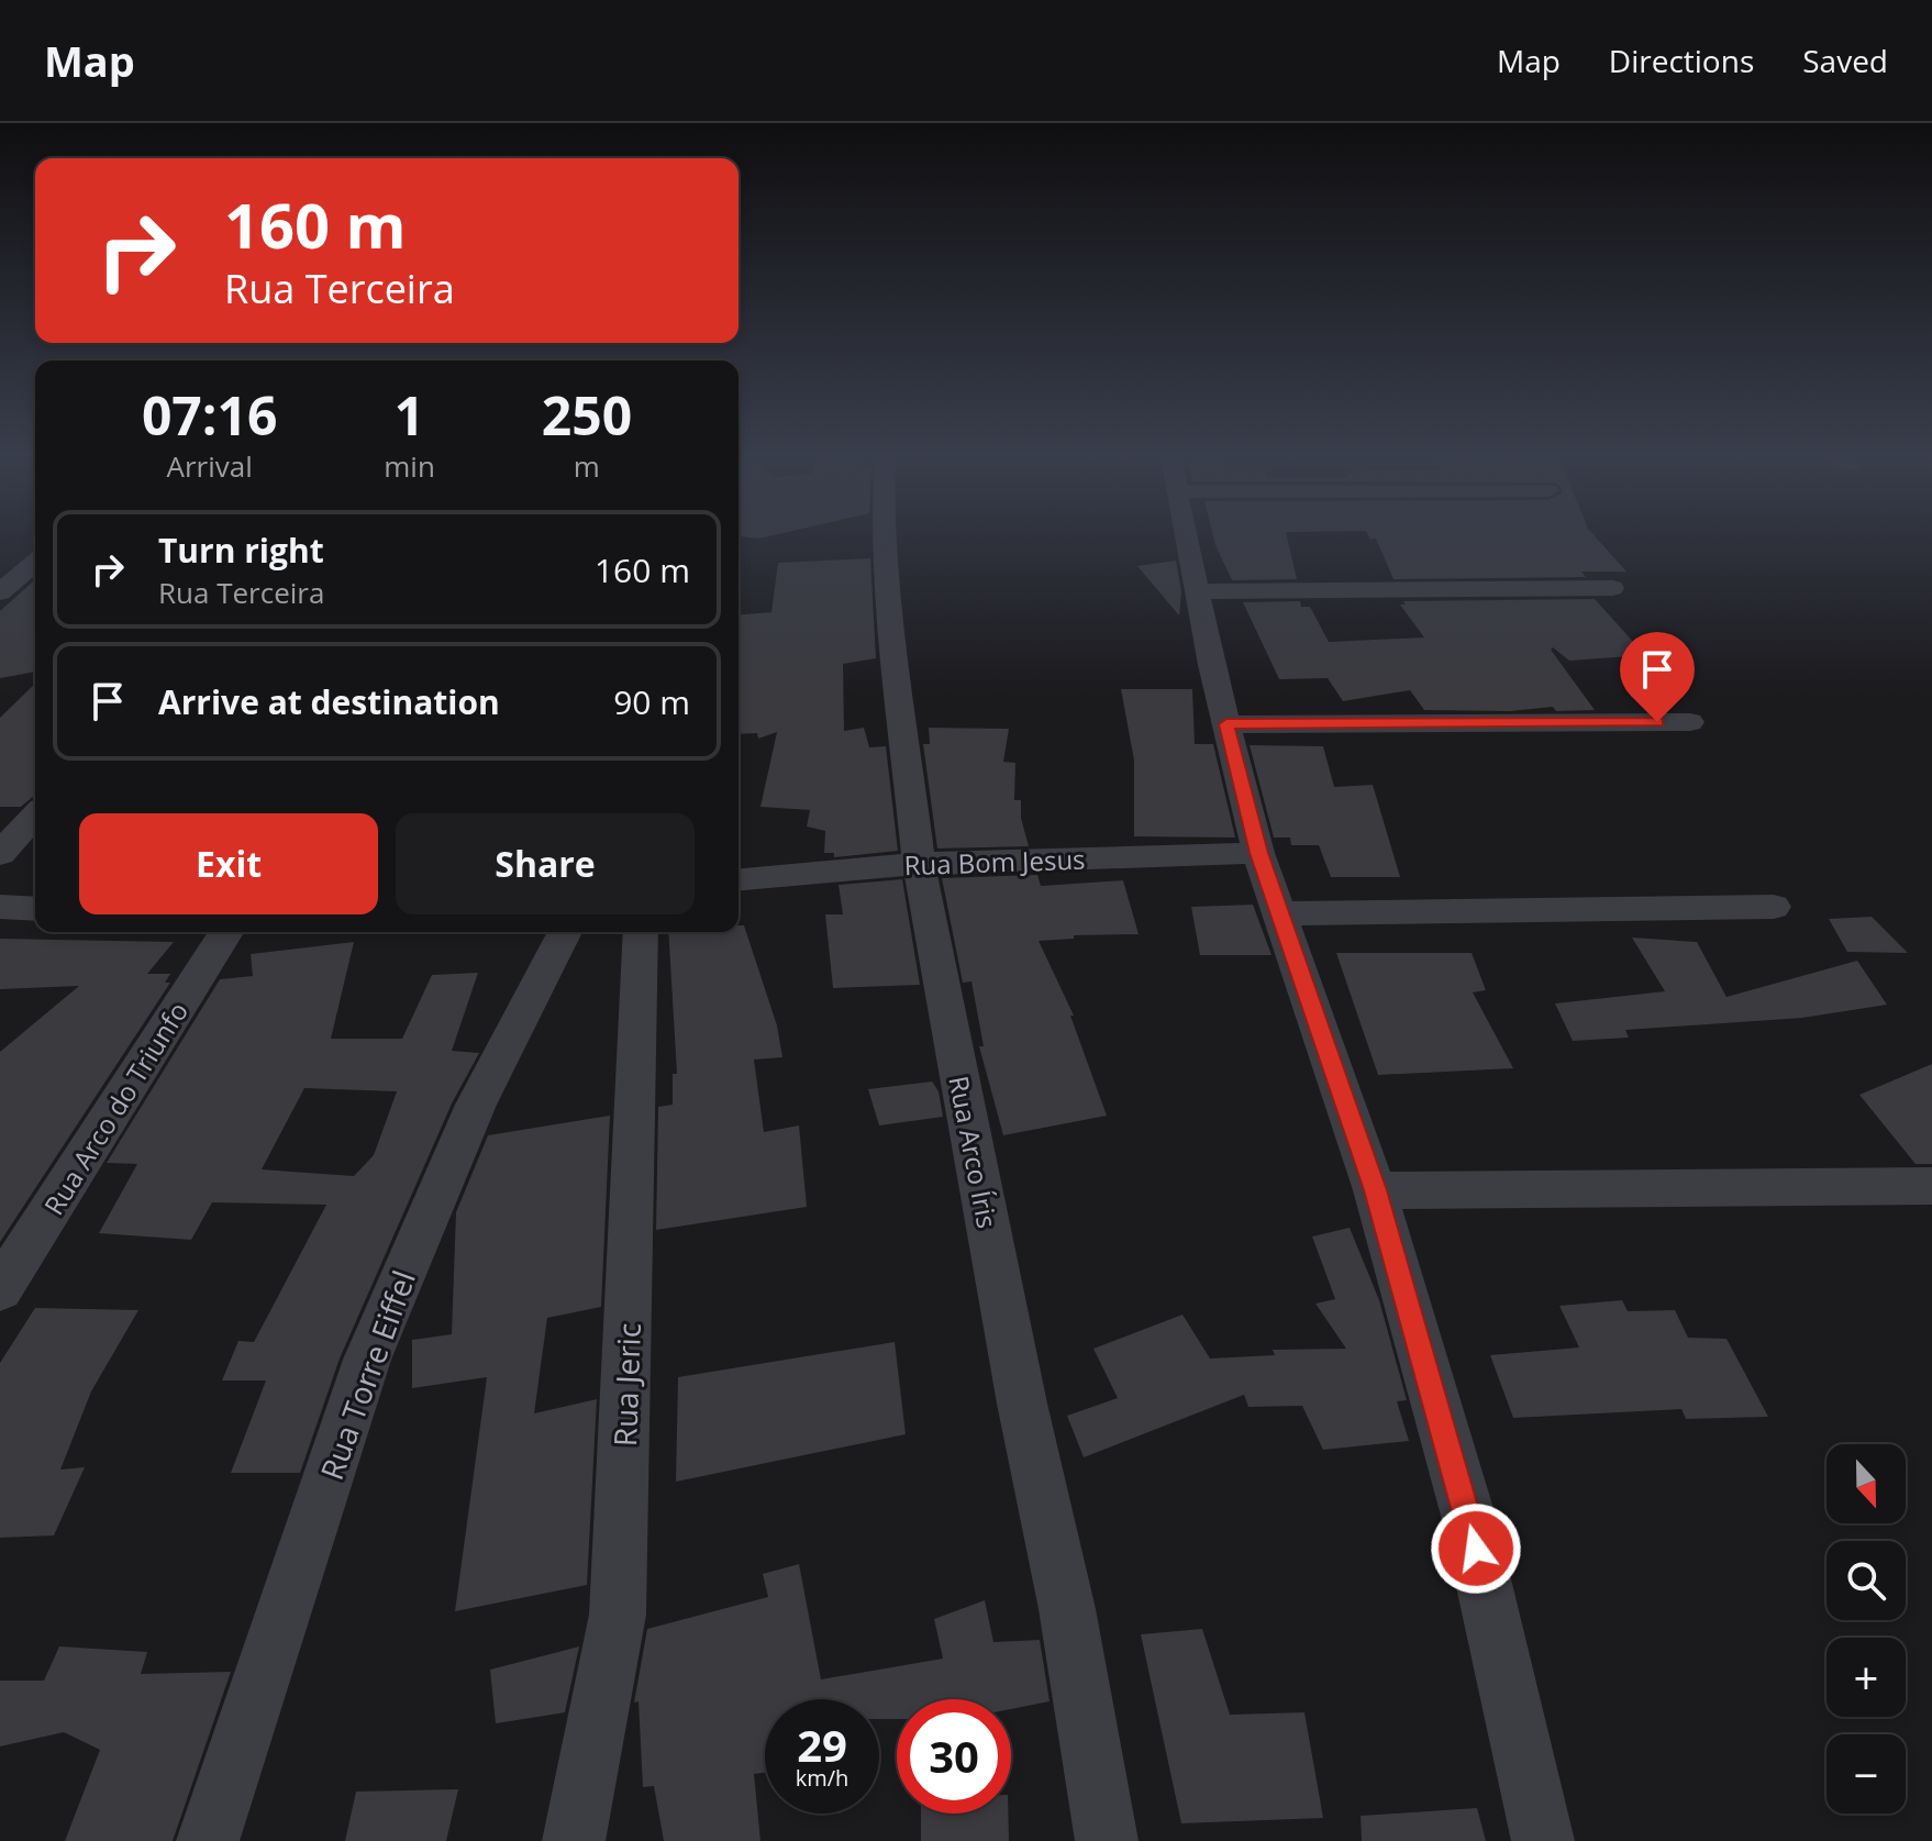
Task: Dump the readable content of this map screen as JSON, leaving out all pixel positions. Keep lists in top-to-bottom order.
{
  "streets": {
    "street": [
      "Rua Bom Jesus",
      "Rua Arco do Triunfo",
      "Rua Arco Íris",
      "Rua Torre Eiffel",
      "Rua Jeric"
    ]
  },
  "crossings": [
    ["Rua Bom Jesus", "Rua Arco Íris"]
  ],
  "north": "bottom",
  "page": {
    "header": "Map",
    "nav": ["Map", "Directions", "Saved"],
    "turn": ["160 m", "Rua Terceira"],
    "eta": [
      "07:16",
      "Arrival",
      "1",
      "min",
      "250",
      "m"
    ],
    "list": [
      {
        "name": "Turn right",
        "note": "Rua Terceira",
        "value": "160 m"
      },
      {
        "name": "Arrive at destination",
        "value": "90 m"
      }
    ],
    "buttons": ["Exit", "Share"],
    "map_buttons": ["+", "−"],
    "speed": "29 km/h",
    "limit": "30"
  }
}
